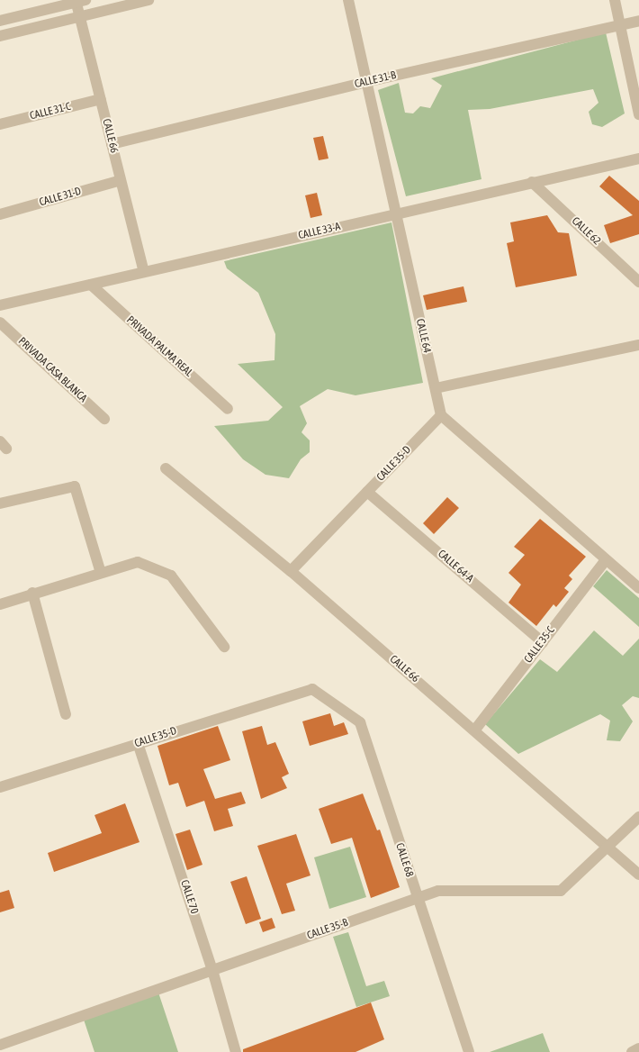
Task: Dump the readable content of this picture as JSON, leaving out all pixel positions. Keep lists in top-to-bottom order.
{
  "streets": {
    "street": [
      "CALLE 31-B",
      "CALLE 31-C",
      "CALLE 66",
      "CALLE 31-D",
      "CALLE 33-A",
      "CALLE 62",
      "CALLE 64",
      "PRIVADA PALMA REAL",
      "PRIVADA CASA BLANCA",
      "CALLE 35-D",
      "CALLE 64-A",
      "CALLE 35-C",
      "CALLE 68",
      "CALLE 70",
      "CALLE 35-B"
    ]
  },
  "crossings": [
    ["CALLE 31-B", "CALLE 66"],
    ["CALLE 31-B", "CALLE 64"],
    ["CALLE 31-C", "CALLE 66"],
    ["CALLE 66", "CALLE 31-D"],
    ["CALLE 66", "CALLE 33-A"],
    ["CALLE 66", "CALLE 35-D"],
    ["CALLE 66", "CALLE 35-C"],
    ["CALLE 66", "CALLE 35-B"],
    ["CALLE 33-A", "CALLE 62"],
    ["CALLE 33-A", "CALLE 64"],
    ["CALLE 33-A", "PRIVADA PALMA REAL"],
    ["CALLE 64", "CALLE 35-D"],
    ["CALLE 35-D", "CALLE 64-A"],
    ["CALLE 35-D", "CALLE 68"],
    ["CALLE 35-D", "CALLE 70"],
    ["CALLE 64-A", "CALLE 35-C"],
    ["CALLE 68", "CALLE 35-B"],
    ["CALLE 70", "CALLE 35-B"]
  ]
}
